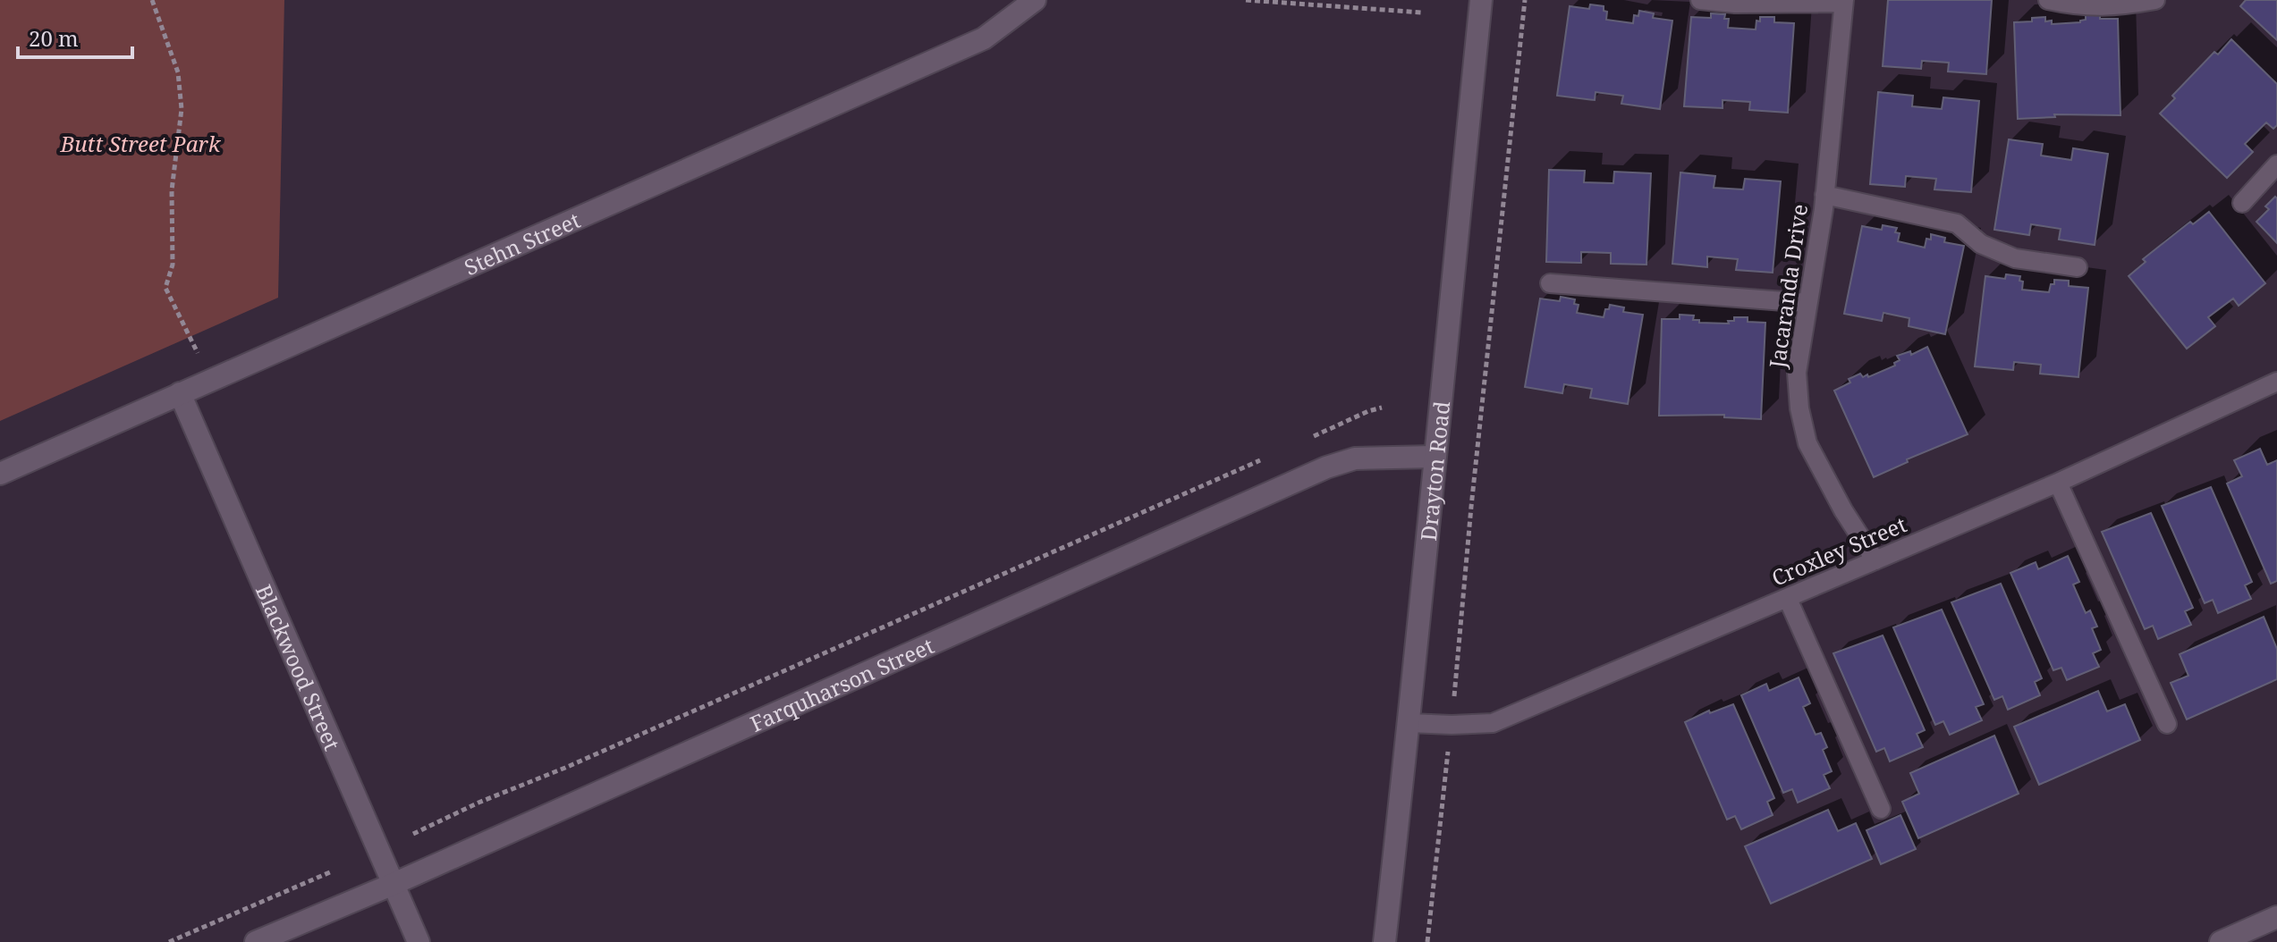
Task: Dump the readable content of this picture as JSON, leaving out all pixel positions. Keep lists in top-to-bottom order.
{
  "streets": {
    "street": [
      "Stehn Street",
      "Drayton Road",
      "Blackwood Street",
      "Farquharson Street"
    ],
    "lane": ["Jacaranda Drive", "Croxley Street"]
  },
  "crossings": [
    ["Stehn Street", "Blackwood Street"],
    ["Jacaranda Drive", "Croxley Street"],
    ["Drayton Road", "Croxley Street"],
    ["Drayton Road", "Farquharson Street"],
    ["Blackwood Street", "Farquharson Street"]
  ],
  "parks": ["Butt Street Park"],
  "scale_bar": "20 m"
}
